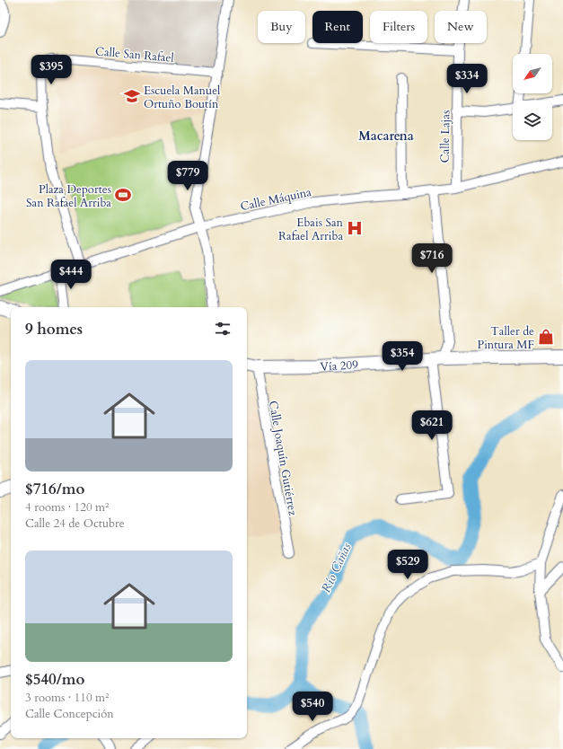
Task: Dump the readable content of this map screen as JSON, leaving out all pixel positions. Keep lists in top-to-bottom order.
{
  "streets": {
    "main road": ["Vía 209"],
    "street": [
      "Calle San Rafael",
      "Calle Lajas",
      "Calle Máquina",
      "Calle Joaquín Gutiérrez"
    ]
  },
  "crossings": [
    ["Calle San Rafael", "Calle Máquina"],
    ["Calle Lajas", "Calle Máquina"],
    ["Vía 209", "Calle Joaquín Gutiérrez"]
  ],
  "districts": ["Macarena"],
  "water": ["Río Cañas"],
  "places": {
    "school or university": ["Escuela Manuel Ortuño Boutín"],
    "sports": ["Plaza Deportes San Rafael Arriba"],
    "hospital": ["Ebais San Rafael Arriba"],
    "shop": ["Taller de Pintura MF"]
  },
  "north": "bottom left",
  "page": {
    "chip": [
      "Buy",
      "Rent",
      "Filters",
      "New"
    ],
    "price": [
      "$395",
      "$334",
      "$779",
      "$716",
      "$444",
      "$354",
      "$621",
      "$529",
      "$540"
    ],
    "heading": "9 homes",
    "list": [
      {
        "name": "$716/mo",
        "note": "4 rooms · 120 m² · Calle 24 de Octubre"
      },
      {
        "name": "$540/mo",
        "note": "3 rooms · 110 m² · Calle Concepción"
      }
    ]
  }
}
